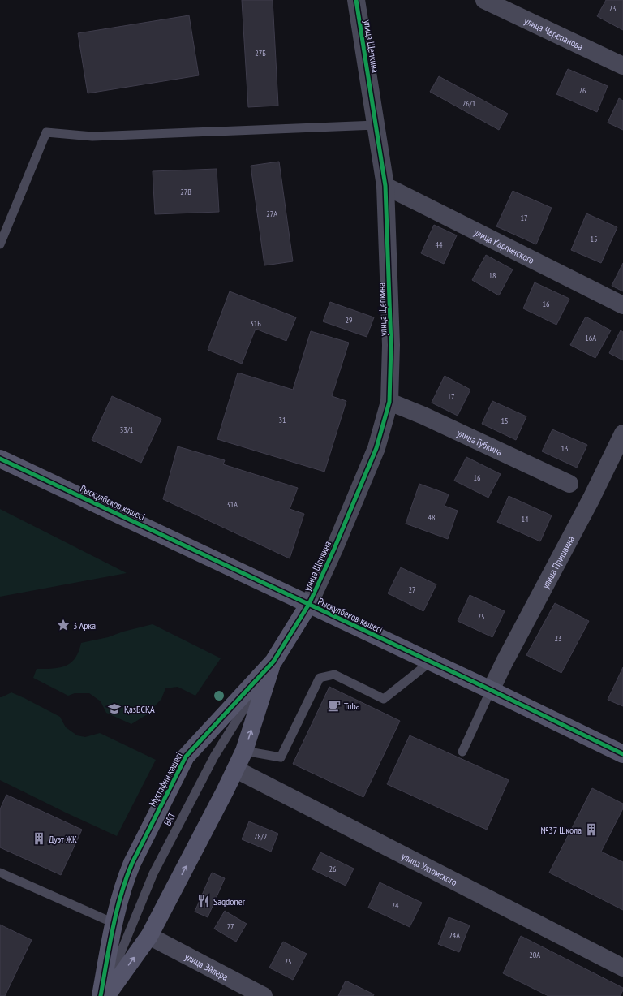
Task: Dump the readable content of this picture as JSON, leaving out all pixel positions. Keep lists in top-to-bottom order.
{
  "streets": {
    "street": [
      "улица Черепанова",
      "улица Щепкина",
      "улица Карпинского",
      "улица Губкина",
      "Рысқұлбеков көшесі",
      "улица Пришвина",
      "Мұстафин көшесі",
      "улица Ухтомского",
      "улица Эйлера"
    ],
    "lane": ["BRT"]
  },
  "crossings": [
    ["улица Щепкина", "улица Карпинского"],
    ["улица Щепкина", "улица Губкина"],
    ["улица Щепкина", "Рысқұлбеков көшесі"],
    ["улица Щепкина", "Мұстафин көшесі"],
    ["Рысқұлбеков көшесі", "улица Пришвина"],
    ["Рысқұлбеков көшесі", "Мұстафин көшесі"],
    ["Мұстафин көшесі", "BRT"],
    ["Мұстафин көшесі", "улица Ухтомского"],
    ["Мұстафин көшесі", "улица Эйлера"]
  ],
  "places": {
    "place": ["3 Арка"],
    "cafe": ["Tuba"],
    "school or university": ["ҚазБСҚА"],
    "building": ["№37 Школа", "Дуэт ЖК"],
    "restaurant": ["Saqdoner"]
  },
  "house_numbers": [
    "23",
    "27Б",
    "26",
    "26/1",
    "27В",
    "27А",
    "17",
    "15",
    "44",
    "18",
    "16",
    "29",
    "31Б",
    "16А",
    "17",
    "31",
    "15",
    "33/1",
    "13",
    "16",
    "31А",
    "48",
    "14",
    "27",
    "25",
    "23",
    "28/2",
    "26",
    "24",
    "27",
    "24А",
    "20А",
    "25"
  ]
}
